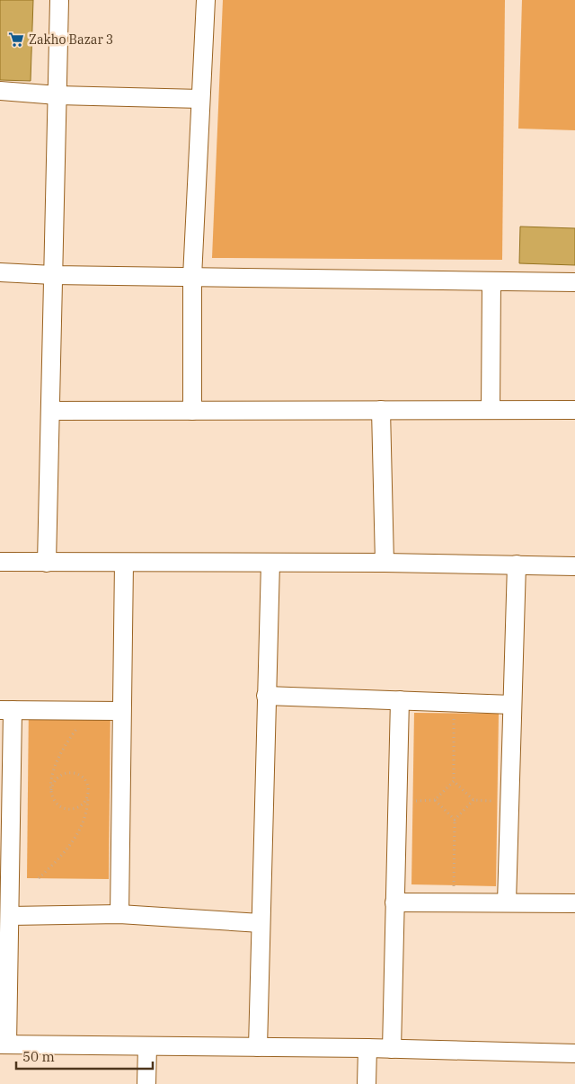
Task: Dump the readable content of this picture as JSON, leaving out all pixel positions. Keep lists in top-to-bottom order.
{
  "places": {
    "supermarket": ["Zakho Bazar 3"]
  },
  "scale_bar": "50 m"
}
